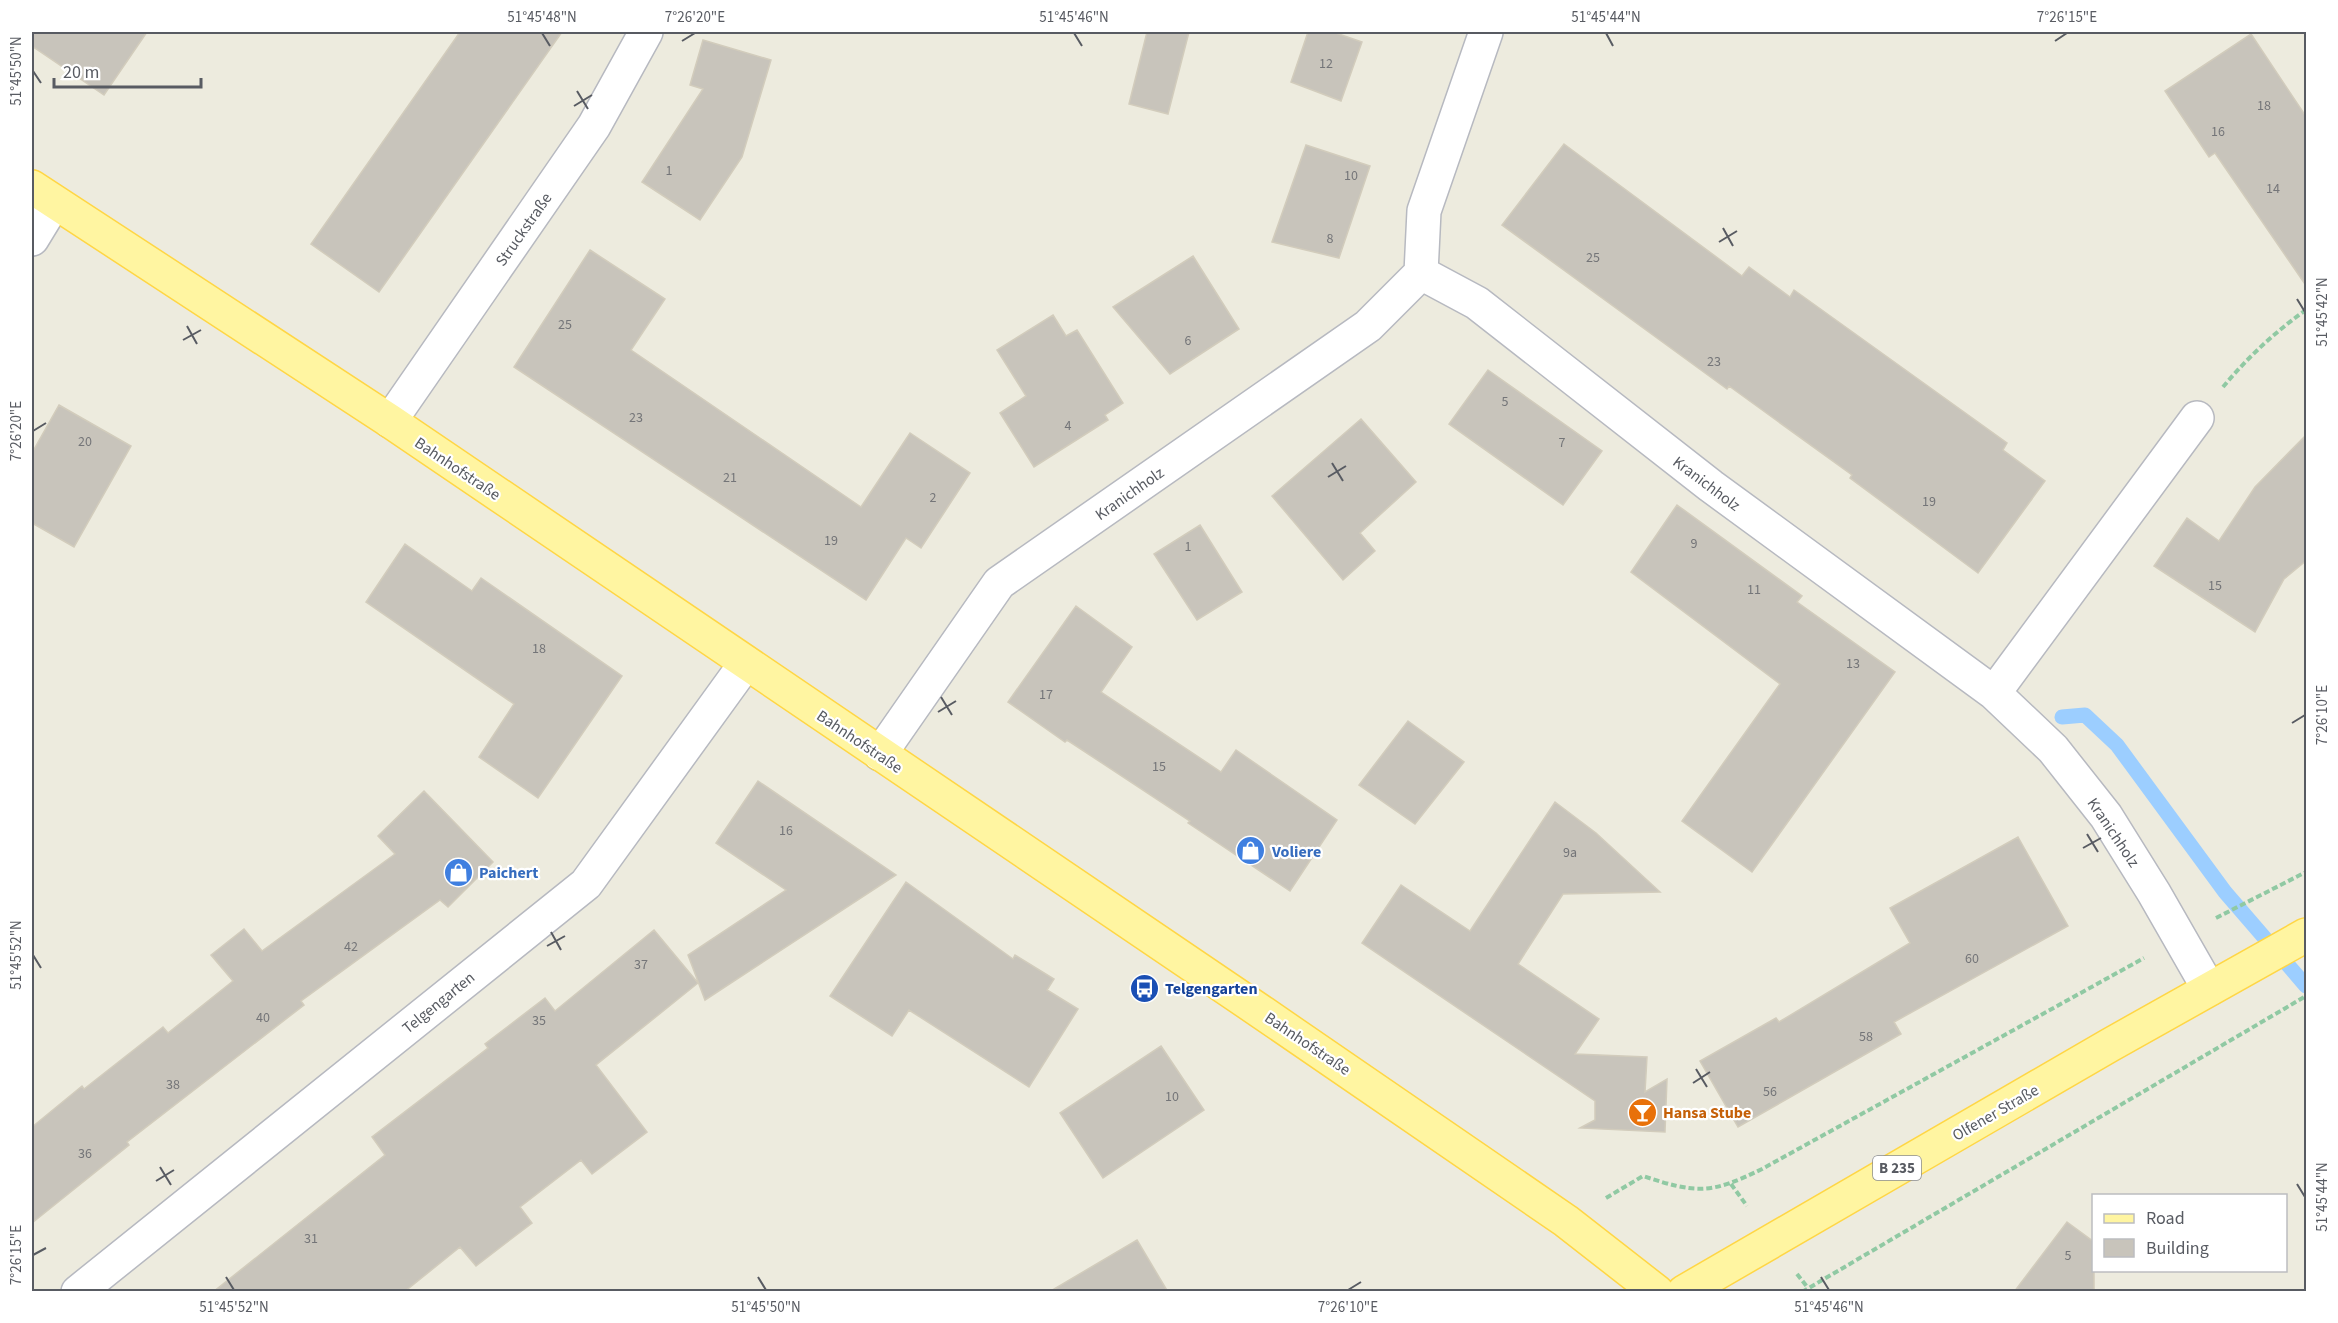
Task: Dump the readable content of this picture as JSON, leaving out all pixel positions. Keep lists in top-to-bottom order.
{
  "streets": {
    "main road": ["Bahnhofstraße", "Olfener Straße", "B 235"],
    "street": ["Struckstraße", "Kranichholz", "Telgengarten"]
  },
  "crossings": [
    ["Struckstraße", "Bahnhofstraße"],
    ["Bahnhofstraße", "Kranichholz"],
    ["Bahnhofstraße", "Telgengarten"],
    ["Kranichholz", "Olfener Straße"]
  ],
  "places": {
    "shop": ["Voliere", "Paichert"],
    "bus stop": ["Telgengarten"],
    "bar": ["Hansa Stube"]
  },
  "house_numbers": [
    "12",
    "18",
    "16",
    "1",
    "10",
    "14",
    "8",
    "25",
    "25",
    "6",
    "23",
    "5",
    "23",
    "4",
    "20",
    "7",
    "21",
    "2",
    "19",
    "19",
    "9",
    "1",
    "15",
    "11",
    "18",
    "13",
    "17",
    "15",
    "16",
    "9a",
    "42",
    "60",
    "37",
    "40",
    "35",
    "58",
    "38",
    "56",
    "10",
    "36",
    "31",
    "5"
  ],
  "legend": ["Road", "Building"],
  "scale_bar": "20 m",
  "coordinates": [
    "51°45'48\"N",
    "7°26'20\"E",
    "51°45'46\"N",
    "51°45'44\"N",
    "7°26'15\"E",
    "51°45'50\"N",
    "51°45'42\"N",
    "7°26'10\"E",
    "51°45'52\"N"
  ]
}
